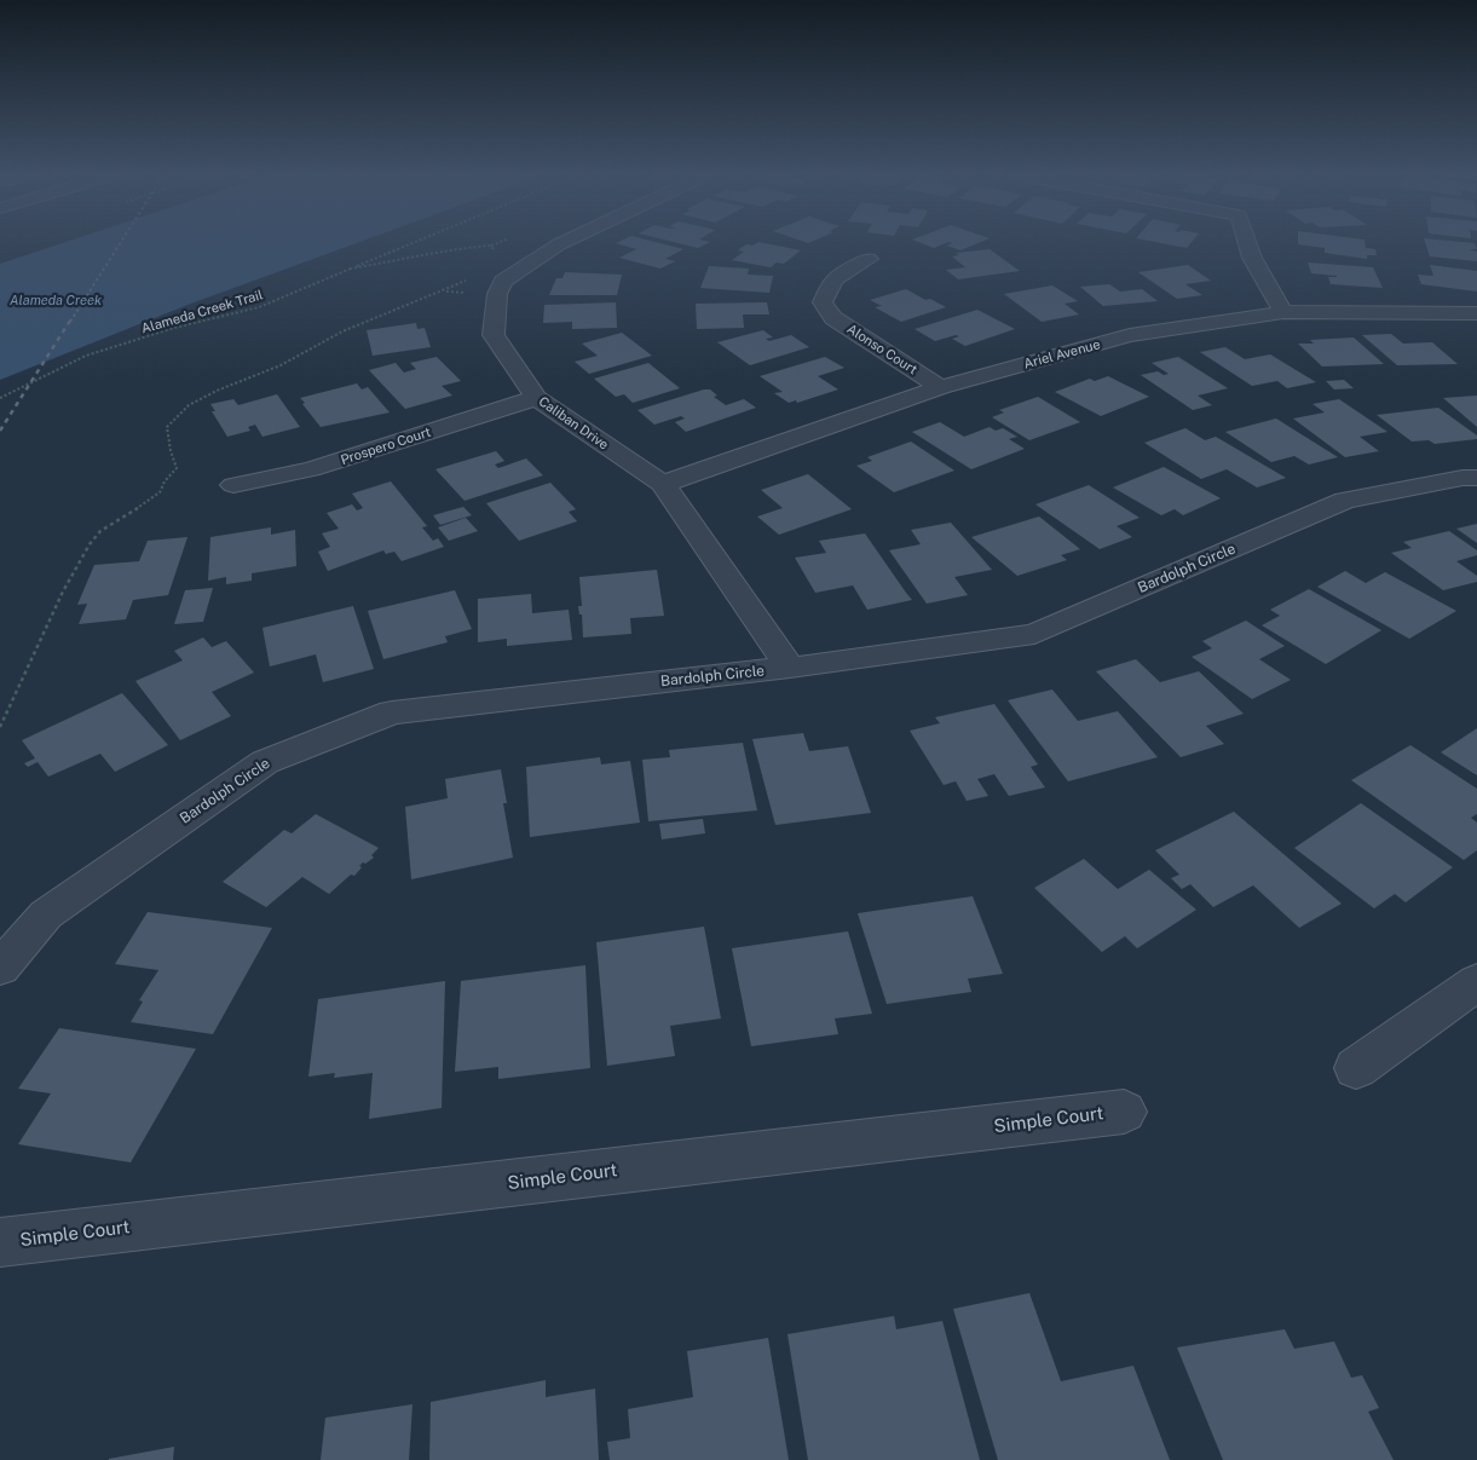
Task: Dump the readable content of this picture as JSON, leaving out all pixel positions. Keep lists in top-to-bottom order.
{
  "streets": {
    "street": [
      "Alonso Court",
      "Ariel Avenue",
      "Caliban Drive",
      "Prospero Court",
      "Bardolph Circle",
      "Simple Court"
    ],
    "path": ["Alameda Creek Trail"]
  },
  "crossings": [
    ["Alonso Court", "Ariel Avenue"],
    ["Ariel Avenue", "Caliban Drive"],
    ["Caliban Drive", "Prospero Court"],
    ["Caliban Drive", "Bardolph Circle"]
  ],
  "water": ["Alameda Creek"]
}
